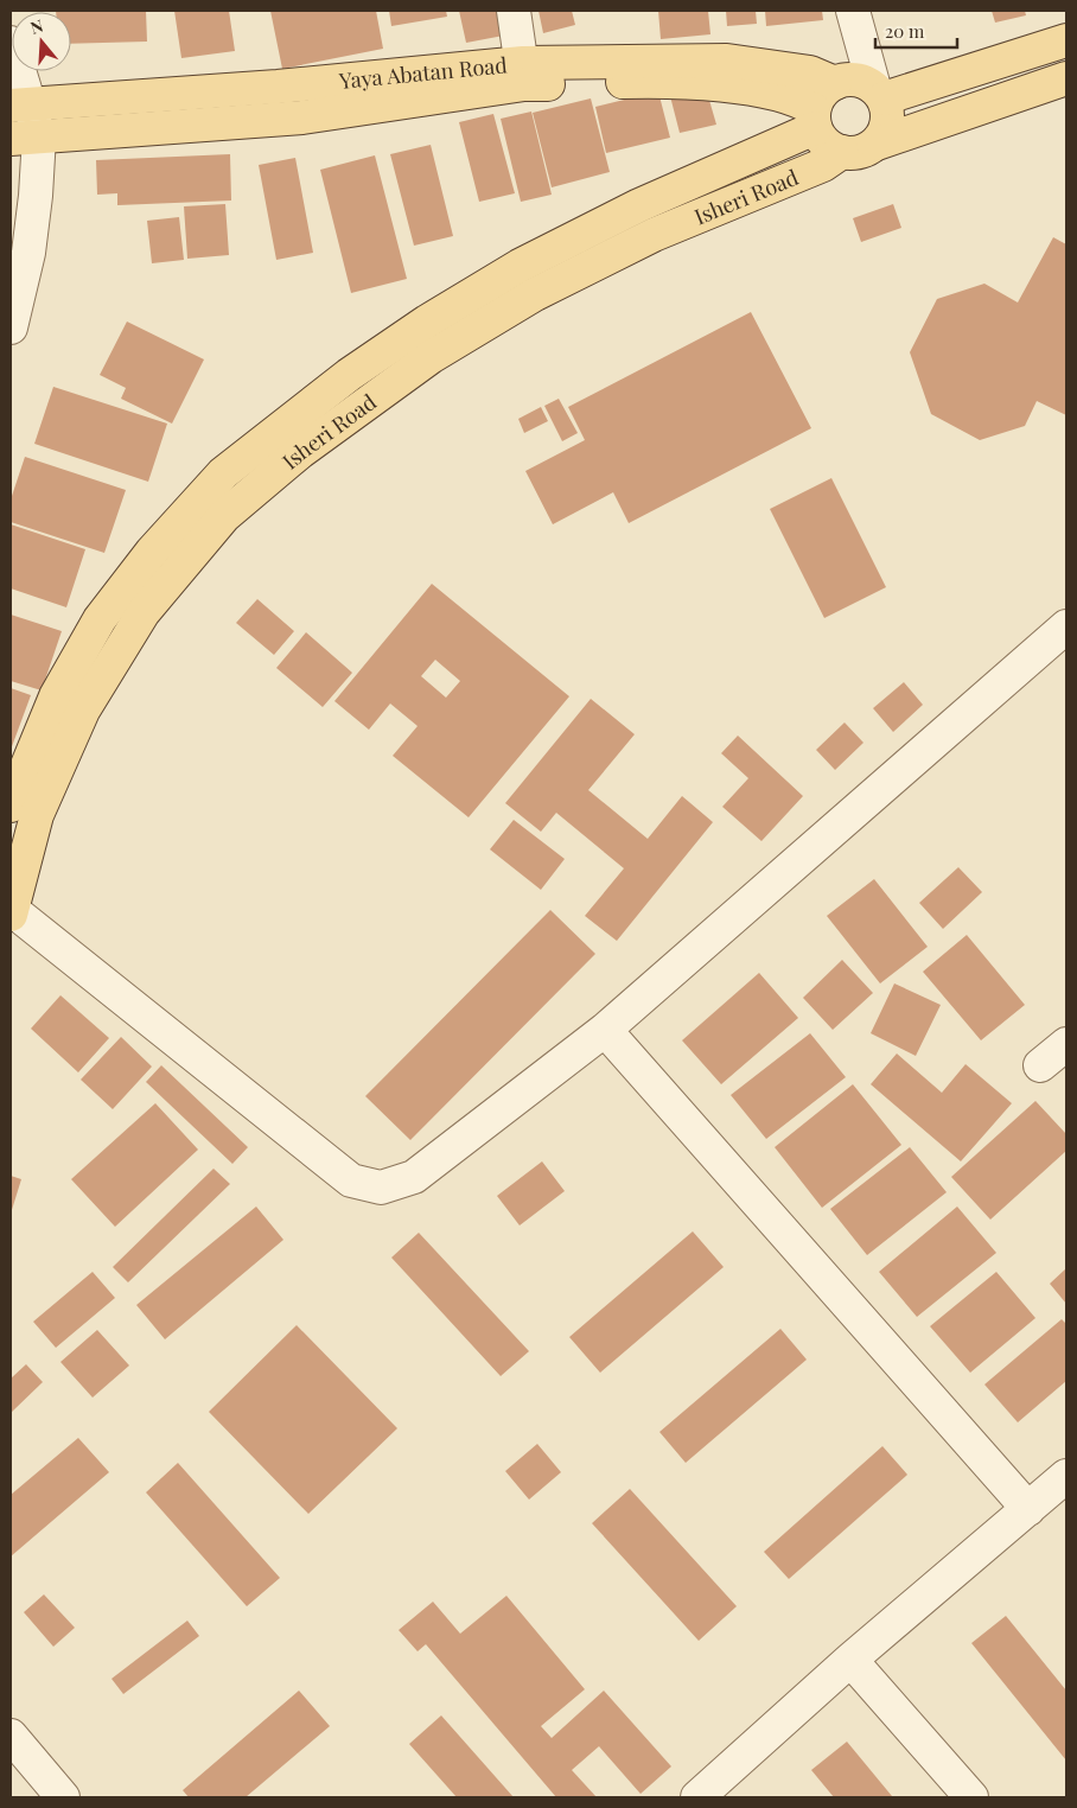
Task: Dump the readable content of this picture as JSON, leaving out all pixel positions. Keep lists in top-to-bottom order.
{
  "streets": {
    "main road": ["Yaya Abatan Road", "Isheri Road"]
  },
  "crossings": [
    ["Yaya Abatan Road", "Isheri Road"]
  ],
  "scale_bar": "20 m",
  "north": "top"
}
